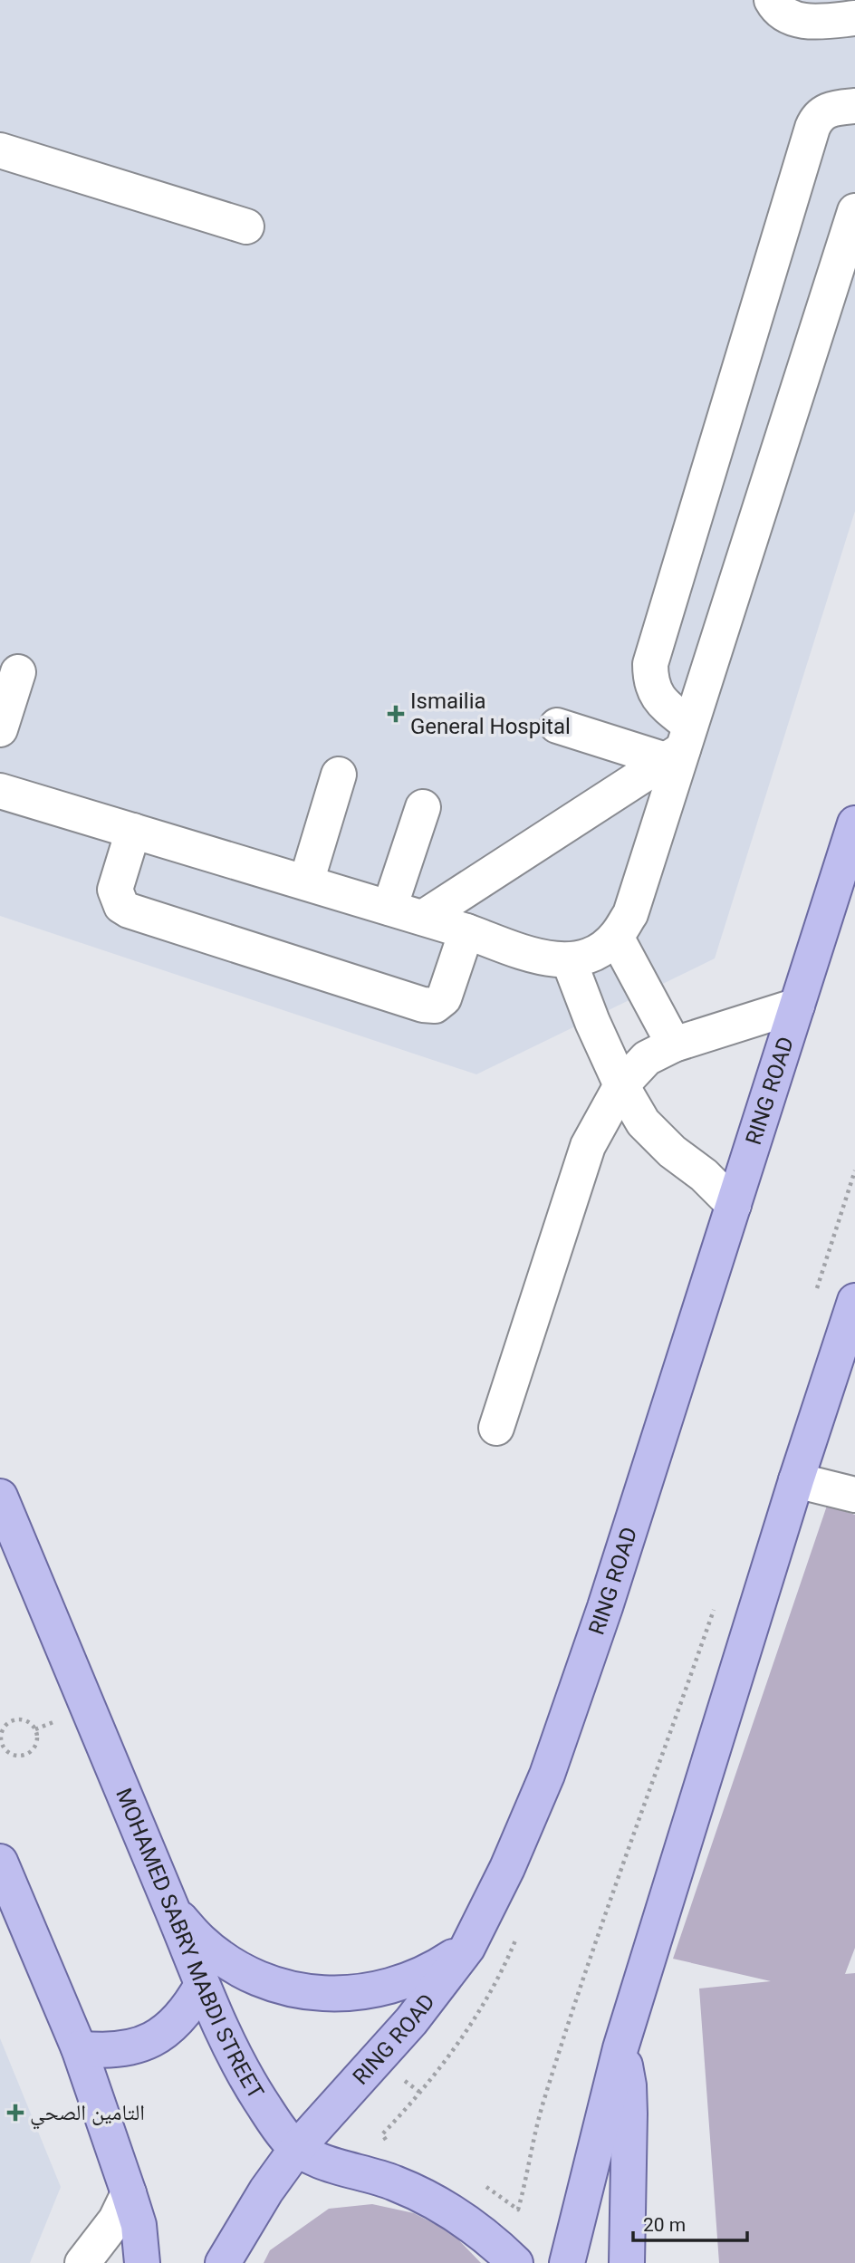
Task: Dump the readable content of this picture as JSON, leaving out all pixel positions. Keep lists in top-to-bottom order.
{
  "streets": {
    "main road": ["RING ROAD", "MOHAMED SABRY MABDI STREET"]
  },
  "crossings": [
    ["RING ROAD", "MOHAMED SABRY MABDI STREET"]
  ],
  "places": {
    "health": ["Ismailia General Hospital", "التامين الصحي"]
  },
  "scale_bar": "20 m"
}
